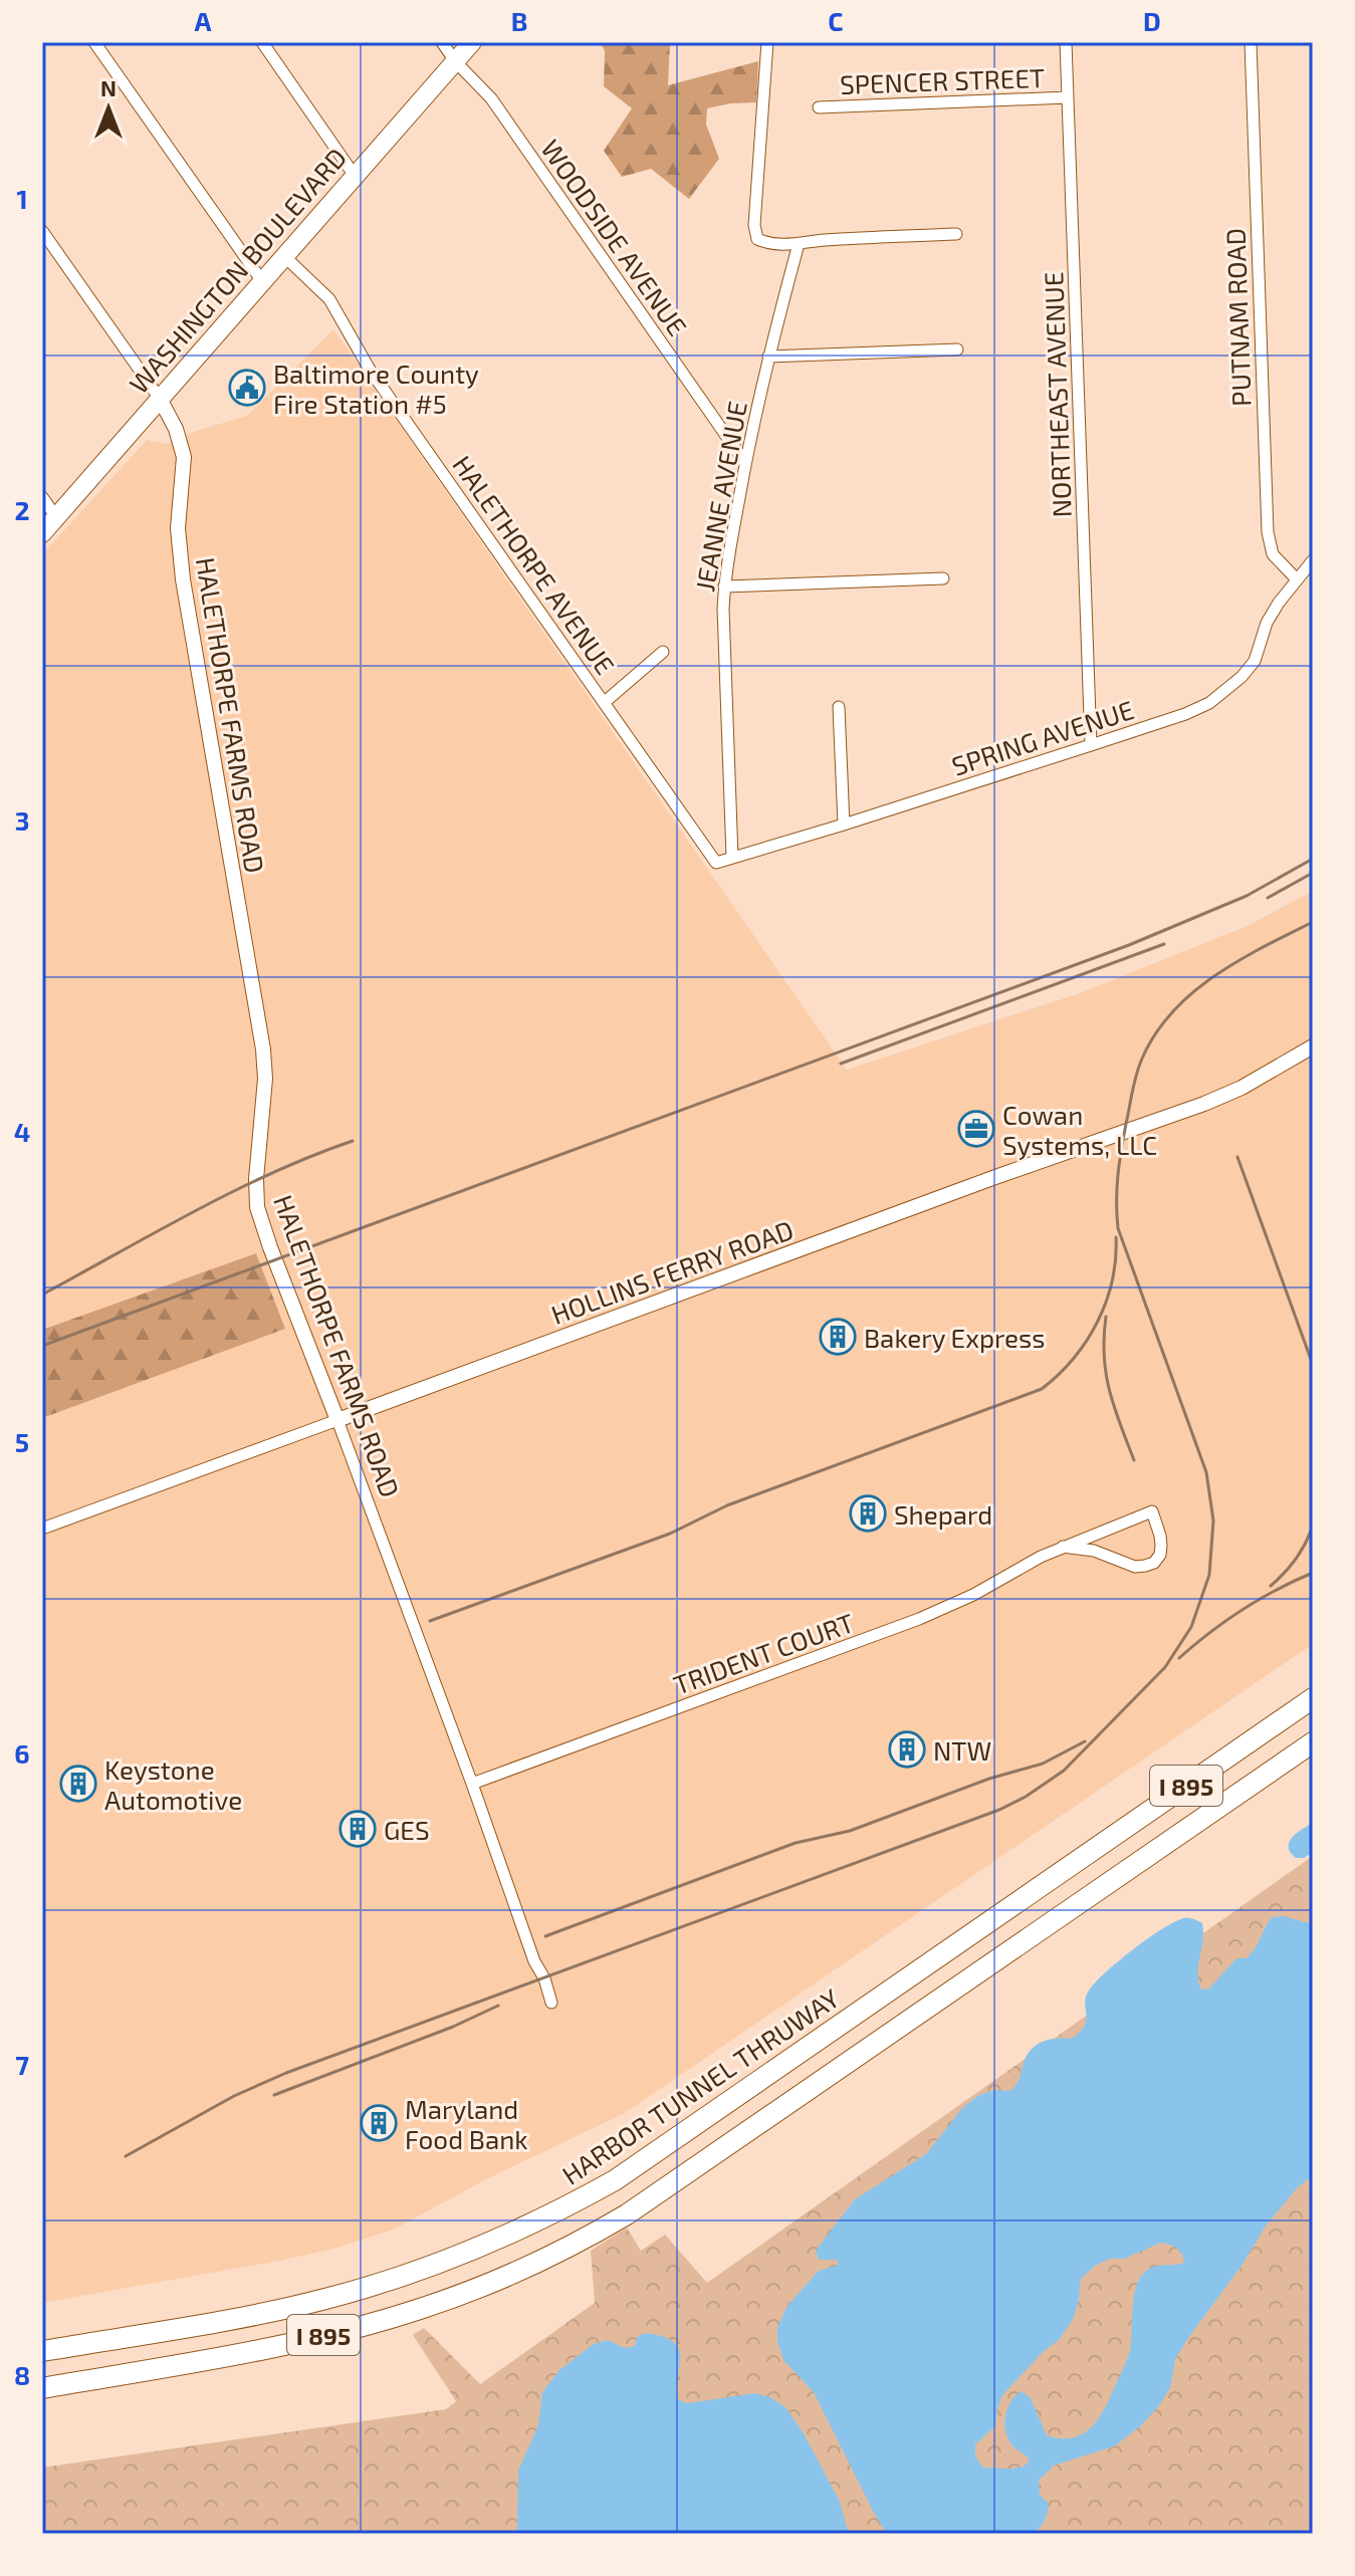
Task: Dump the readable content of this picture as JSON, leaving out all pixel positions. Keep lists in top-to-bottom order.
{
  "streets": {
    "highway": ["I 895", "HARBOR TUNNEL THRUWAY"],
    "main road": ["WASHINGTON BOULEVARD"],
    "street": [
      "SPENCER STREET",
      "WOODSIDE AVENUE",
      "PUTNAM ROAD",
      "NORTHEAST AVENUE",
      "JEANNE AVENUE",
      "HALETHORPE AVENUE",
      "HALETHORPE FARMS ROAD",
      "SPRING AVENUE",
      "HOLLINS FERRY ROAD",
      "TRIDENT COURT"
    ]
  },
  "crossings": [
    ["SPENCER STREET", "NORTHEAST AVENUE"],
    ["WOODSIDE AVENUE", "WASHINGTON BOULEVARD"],
    ["WOODSIDE AVENUE", "JEANNE AVENUE"],
    ["WASHINGTON BOULEVARD", "HALETHORPE AVENUE"],
    ["WASHINGTON BOULEVARD", "HALETHORPE FARMS ROAD"],
    ["PUTNAM ROAD", "SPRING AVENUE"],
    ["NORTHEAST AVENUE", "SPRING AVENUE"],
    ["JEANNE AVENUE", "SPRING AVENUE"],
    ["HALETHORPE AVENUE", "SPRING AVENUE"],
    ["HALETHORPE FARMS ROAD", "HOLLINS FERRY ROAD"],
    ["HALETHORPE FARMS ROAD", "TRIDENT COURT"]
  ],
  "places": {
    "public building": ["Baltimore County Fire Station #5"],
    "office": ["Cowan Systems, LLC"],
    "building": [
      "Bakery Express",
      "Shepard",
      "NTW",
      "Keystone Automotive",
      "GES",
      "Maryland Food Bank"
    ]
  },
  "north": "top",
  "grid": {
    "columns": [
      "A",
      "B",
      "C",
      "D"
    ],
    "rows": [
      "1",
      "2",
      "3",
      "4",
      "5",
      "6",
      "7",
      "8"
    ]
  }
}
